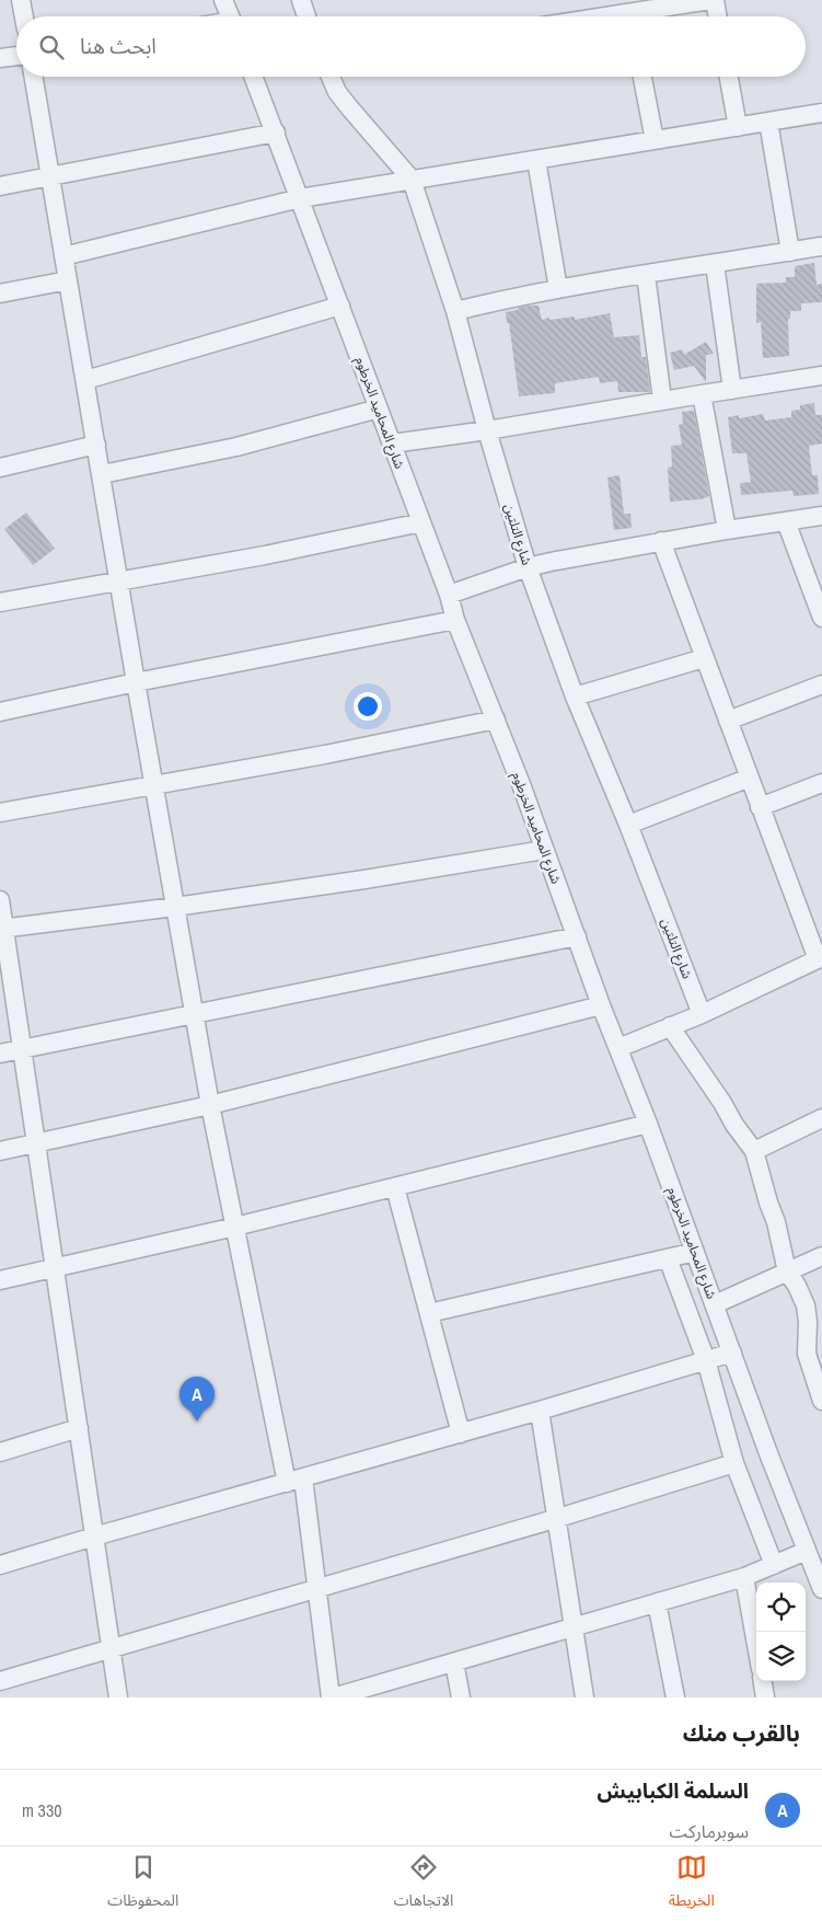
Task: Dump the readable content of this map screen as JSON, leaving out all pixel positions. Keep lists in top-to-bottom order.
{
  "streets": {
    "street": ["شارع المحاميد الخرطوم", "شارع التلتين"]
  },
  "page": {
    "search": "ابحث هنا",
    "pins": "A",
    "heading": "بالقرب منك",
    "list": [
      {
        "mark": "A",
        "name": "السلمة الكبابيش",
        "note": "سوبرماركت",
        "value": "330 m"
      }
    ],
    "nav": ["الخريطة", "الاتجاهات", "المحفوظات"]
  }
}
